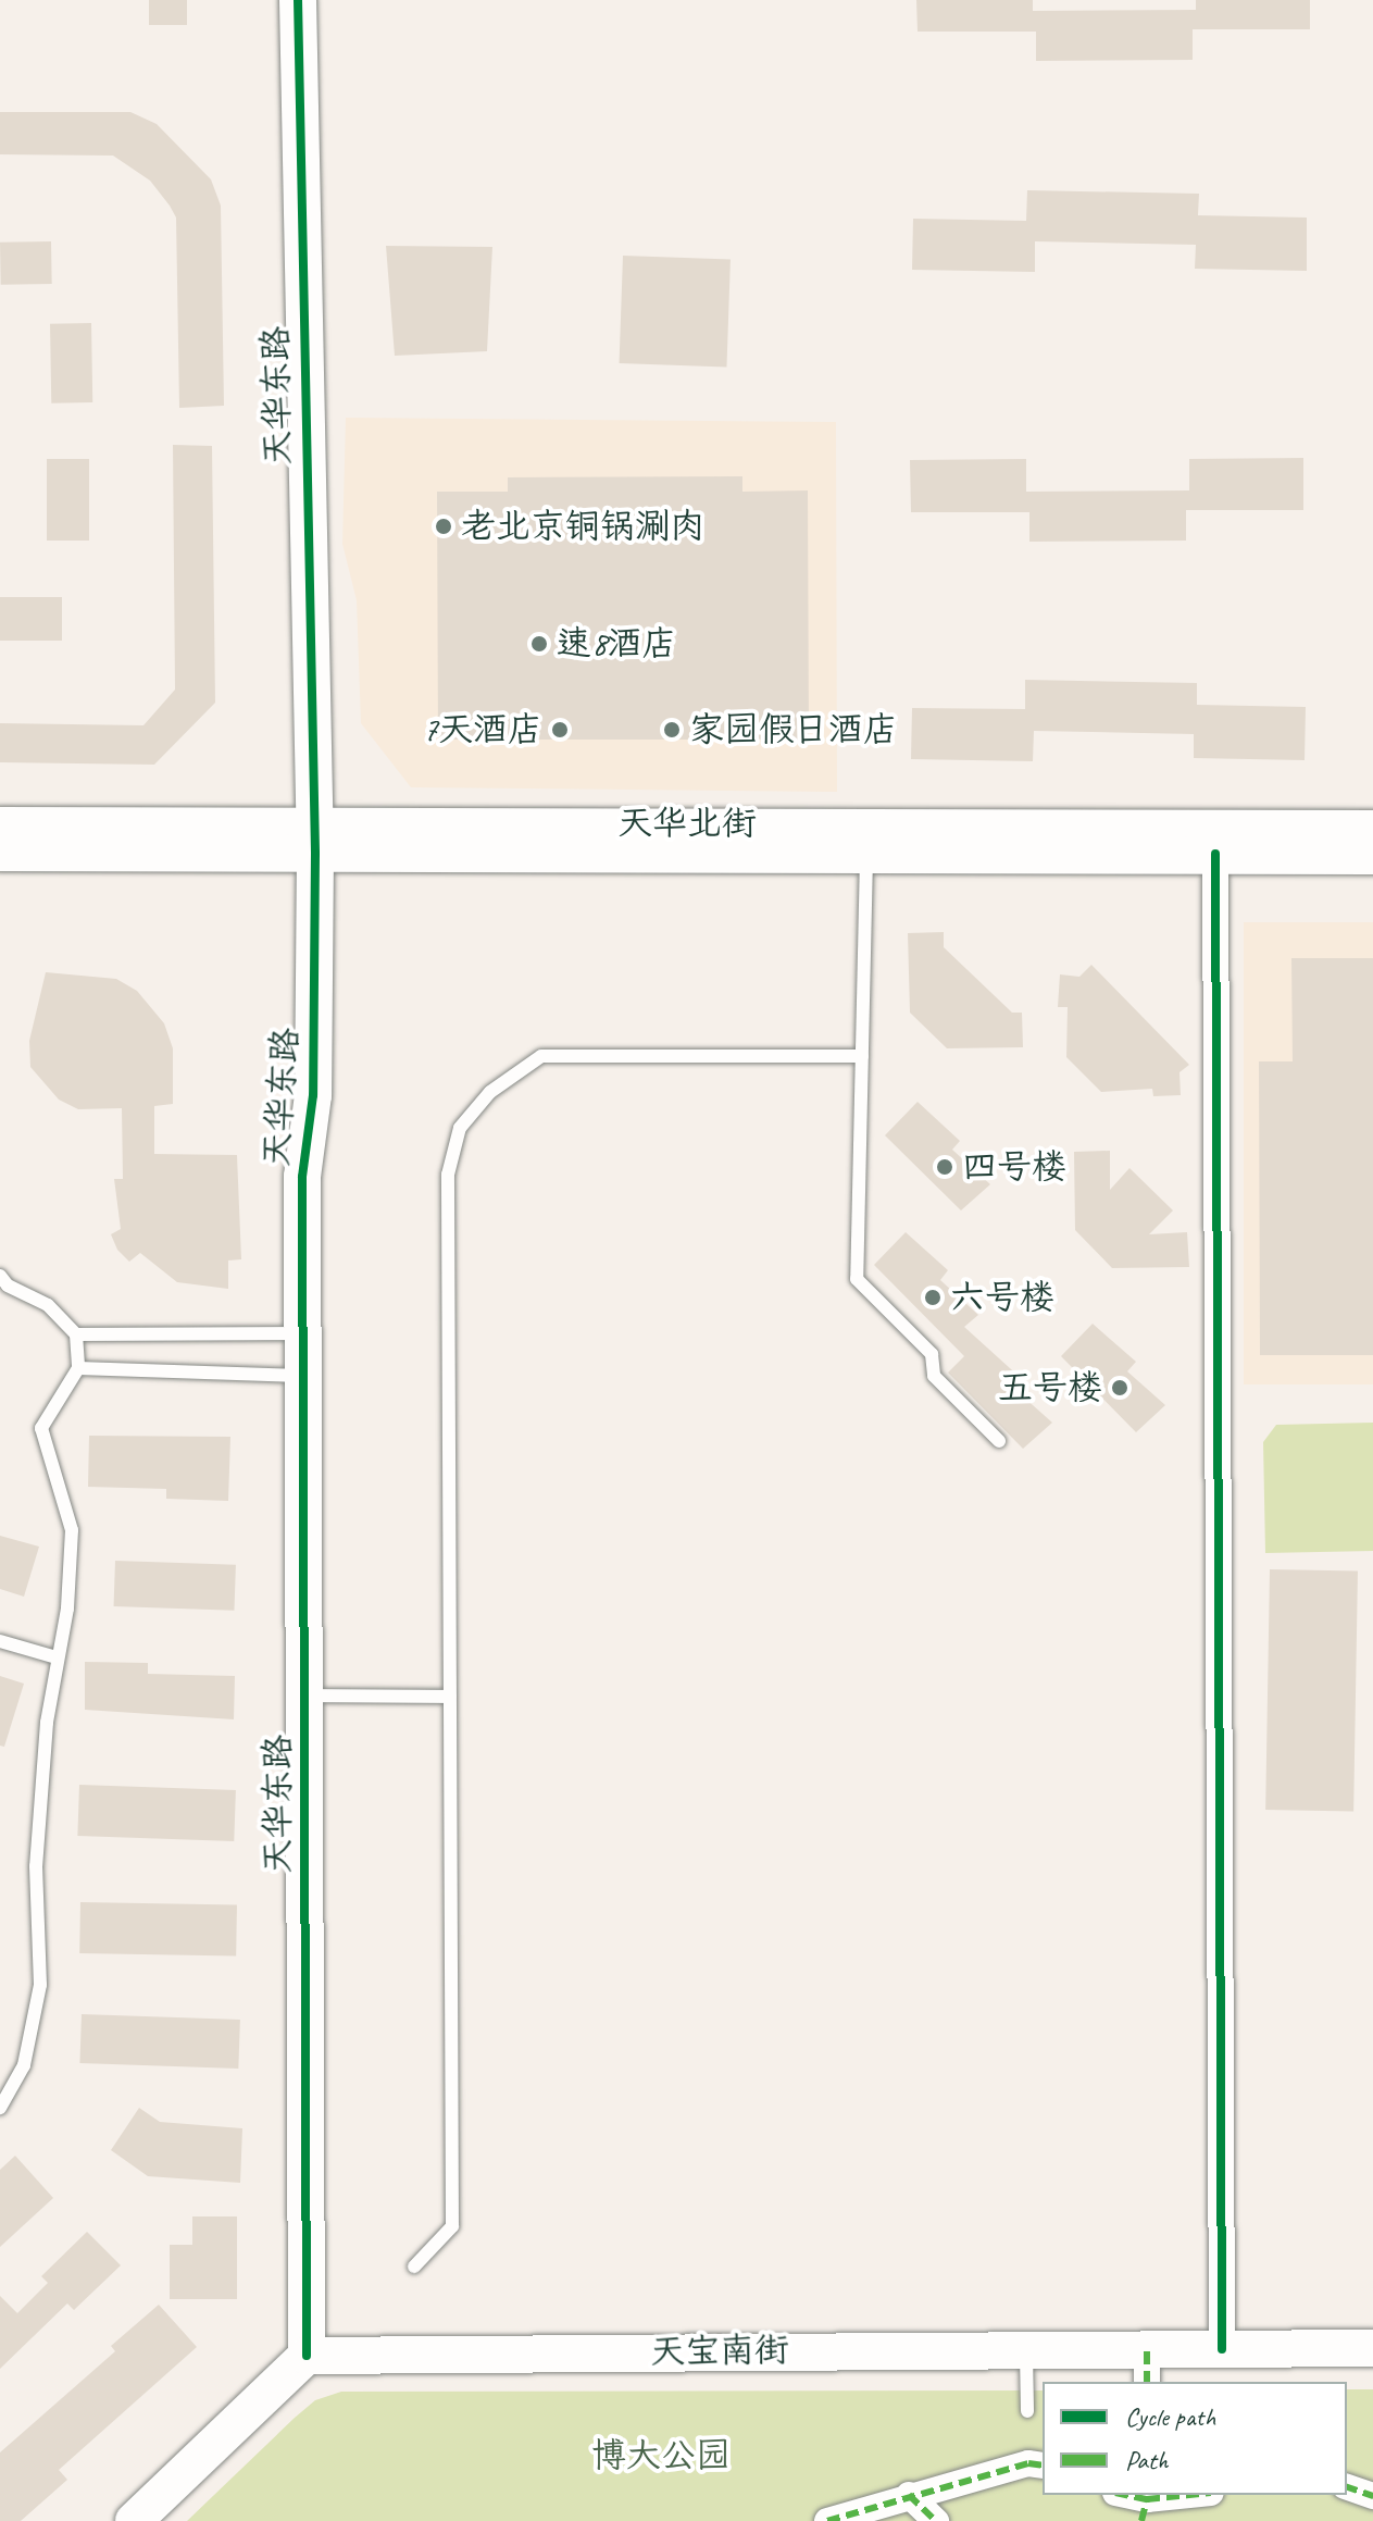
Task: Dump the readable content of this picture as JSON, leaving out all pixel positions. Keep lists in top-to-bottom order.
{
  "streets": {
    "street": ["天华东路", "天华北街", "天宝南街"]
  },
  "crossings": [
    ["天华东路", "天华北街"],
    ["天华东路", "天宝南街"]
  ],
  "parks": ["博大公园"],
  "places": [
    "老北京铜锅涮肉",
    "速8酒店",
    "7天酒店",
    "家园假日酒店",
    "四号楼",
    "六号楼",
    "五号楼"
  ],
  "legend": ["Cycle path", "Path"]
}
